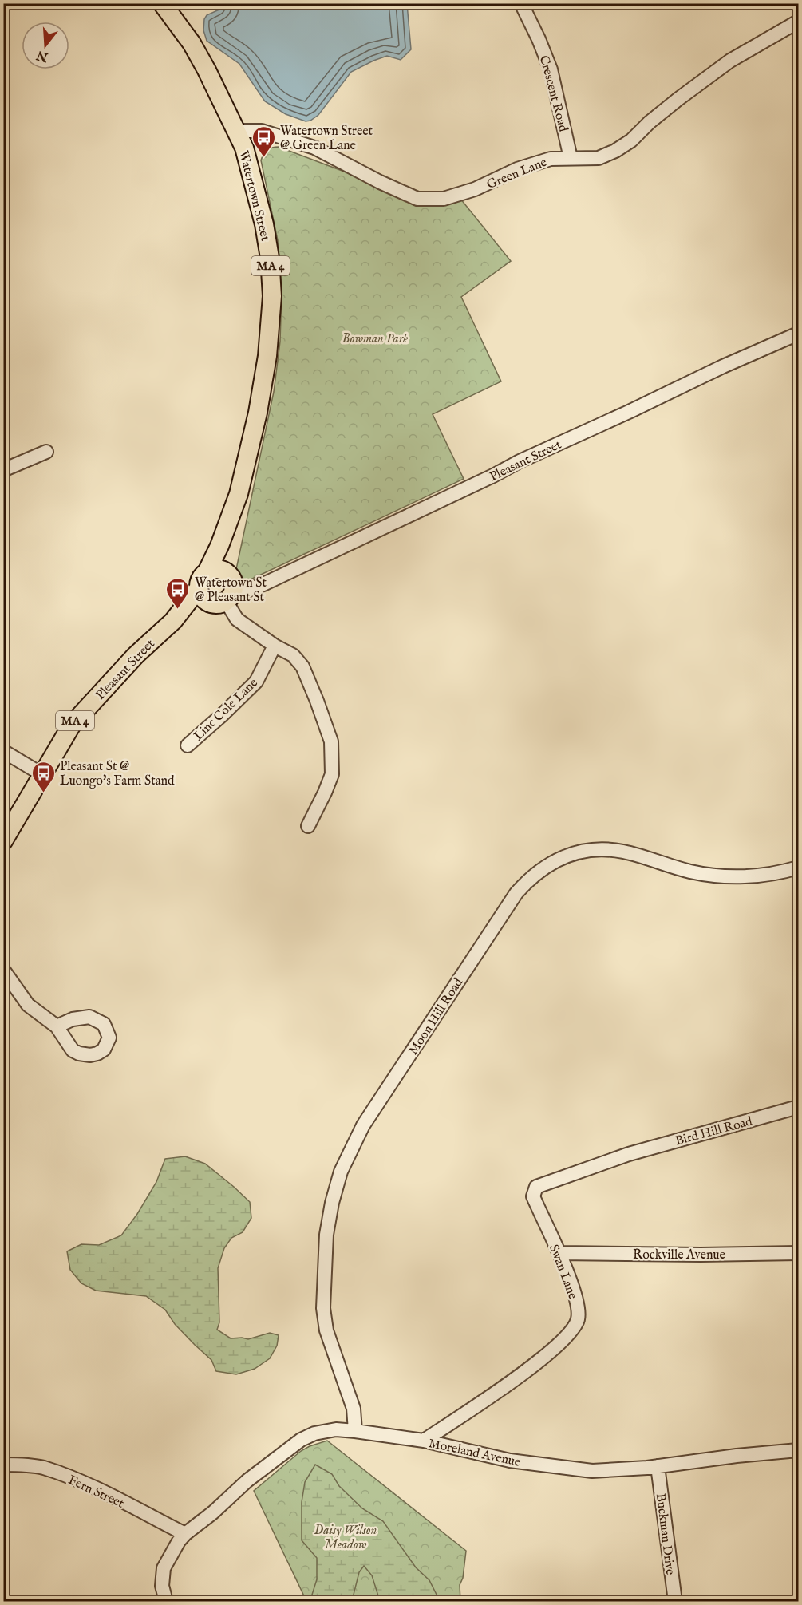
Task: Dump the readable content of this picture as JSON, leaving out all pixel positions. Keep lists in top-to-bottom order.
{
  "streets": {
    "main road": ["Watertown Street", "MA 4", "Pleasant Street"],
    "street": [
      "Crescent Road",
      "Green Lane",
      "Linc Cole Lane",
      "Moon Hill Road",
      "Bird Hill Road",
      "Rockville Avenue",
      "Swan Lane",
      "Moreland Avenue",
      "Fern Street",
      "Buckman Drive"
    ]
  },
  "crossings": [
    ["Crescent Road", "Green Lane"],
    ["Green Lane", "Watertown Street"],
    ["Watertown Street", "Pleasant Street"],
    ["Moon Hill Road", "Moreland Avenue"],
    ["Bird Hill Road", "Swan Lane"],
    ["Rockville Avenue", "Swan Lane"],
    ["Swan Lane", "Moreland Avenue"],
    ["Moreland Avenue", "Fern Street"],
    ["Moreland Avenue", "Buckman Drive"]
  ],
  "parks": ["Bowman Park", "Daisy Wilson Meadow"],
  "places": {
    "bus stop": ["Watertown Street @ Green Lane", "Watertown St @ Pleasant St", "Pleasant St @ Luongo's Farm Stand"]
  },
  "north": "bottom"
}
